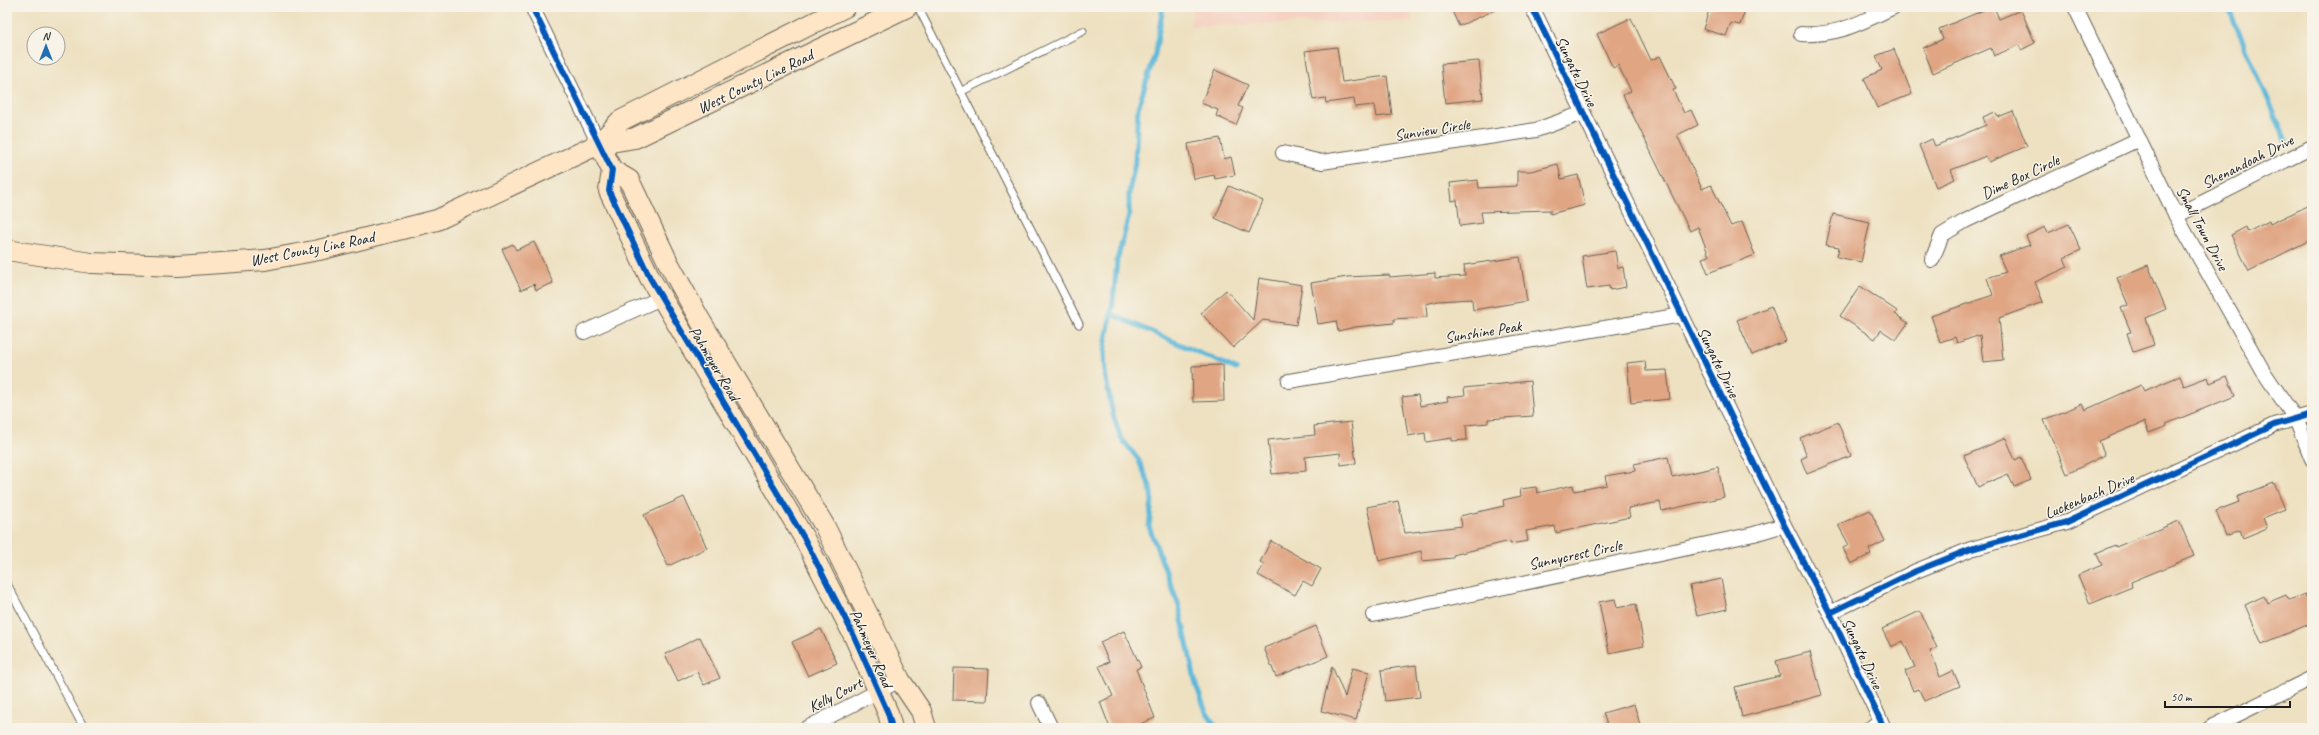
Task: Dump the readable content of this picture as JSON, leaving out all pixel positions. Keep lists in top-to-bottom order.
{
  "streets": {
    "street": [
      "Sungate Drive",
      "West County Line Road",
      "Sunview Circle",
      "Shenandoah Drive",
      "Dime Box Circle",
      "Small Town Drive",
      "Sunshine Peak",
      "Pahmeyer Road",
      "Luckenbach Drive",
      "Sunnycrest Circle",
      "Kelly Court"
    ]
  },
  "crossings": [
    ["Sungate Drive", "Sunview Circle"],
    ["Sungate Drive", "Sunshine Peak"],
    ["Sungate Drive", "Luckenbach Drive"],
    ["Sungate Drive", "Sunnycrest Circle"],
    ["West County Line Road", "Pahmeyer Road"],
    ["Shenandoah Drive", "Small Town Drive"],
    ["Dime Box Circle", "Small Town Drive"],
    ["Small Town Drive", "Luckenbach Drive"],
    ["Pahmeyer Road", "Kelly Court"]
  ],
  "scale_bar": "50 m",
  "north": "top"
}
